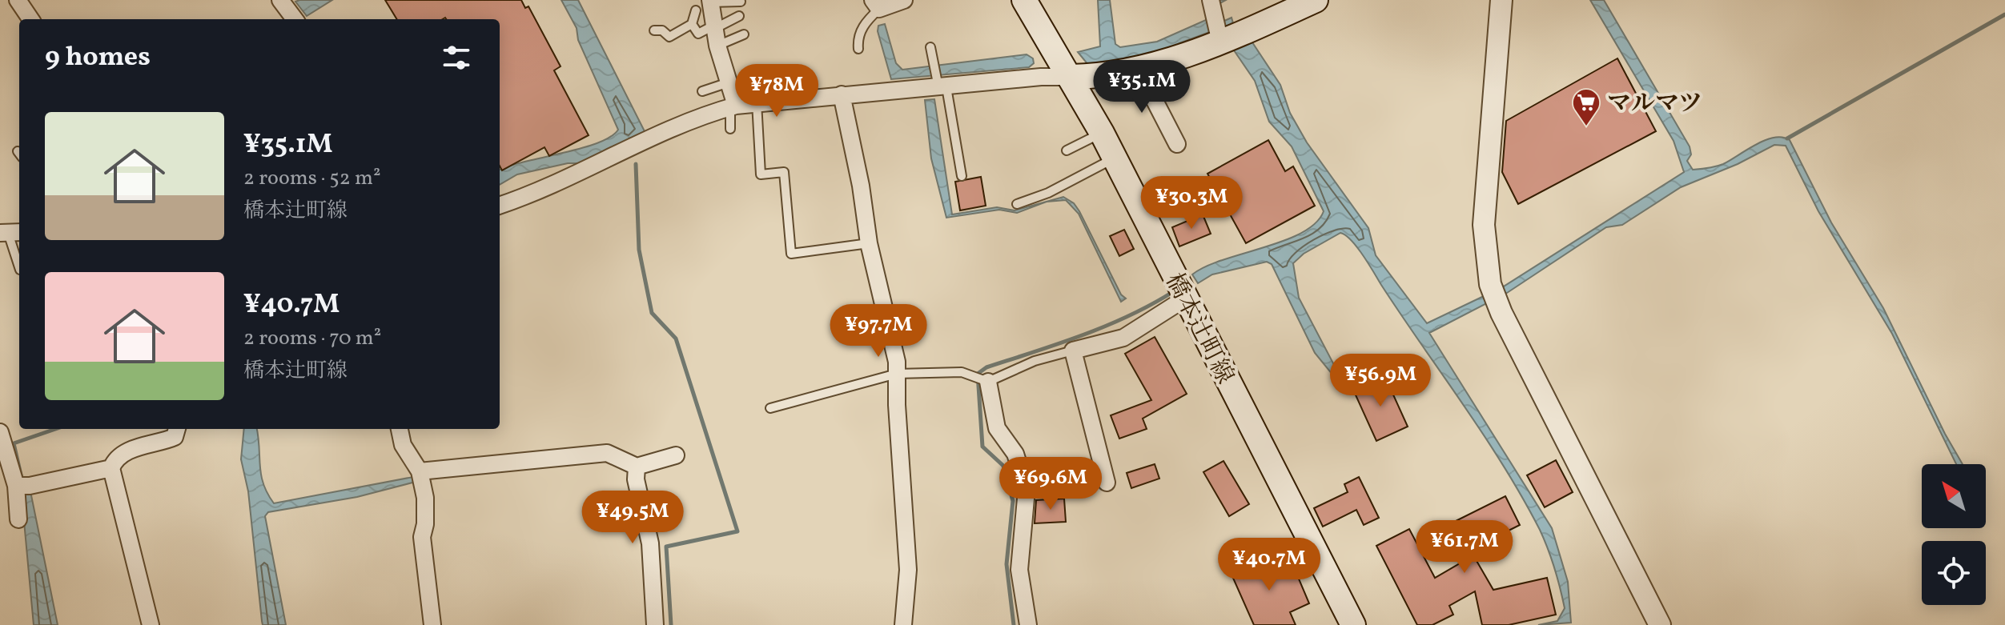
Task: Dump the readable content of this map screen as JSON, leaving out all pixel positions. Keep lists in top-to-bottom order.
{
  "streets": {
    "main road": ["橋本辻町線"]
  },
  "places": {
    "supermarket": ["マルマツ"]
  },
  "north": "top left",
  "page": {
    "heading": "9 homes",
    "price": [
      "¥35.1M",
      "¥78M",
      "¥30.3M",
      "¥97.7M",
      "¥56.9M",
      "¥69.6M",
      "¥49.5M",
      "¥61.7M",
      "¥40.7M"
    ],
    "list": [
      {
        "name": "¥35.1M",
        "note": "2 rooms · 52 m² · 橋本辻町線"
      },
      {
        "name": "¥40.7M",
        "note": "2 rooms · 70 m² · 橋本辻町線"
      }
    ]
  }
}
